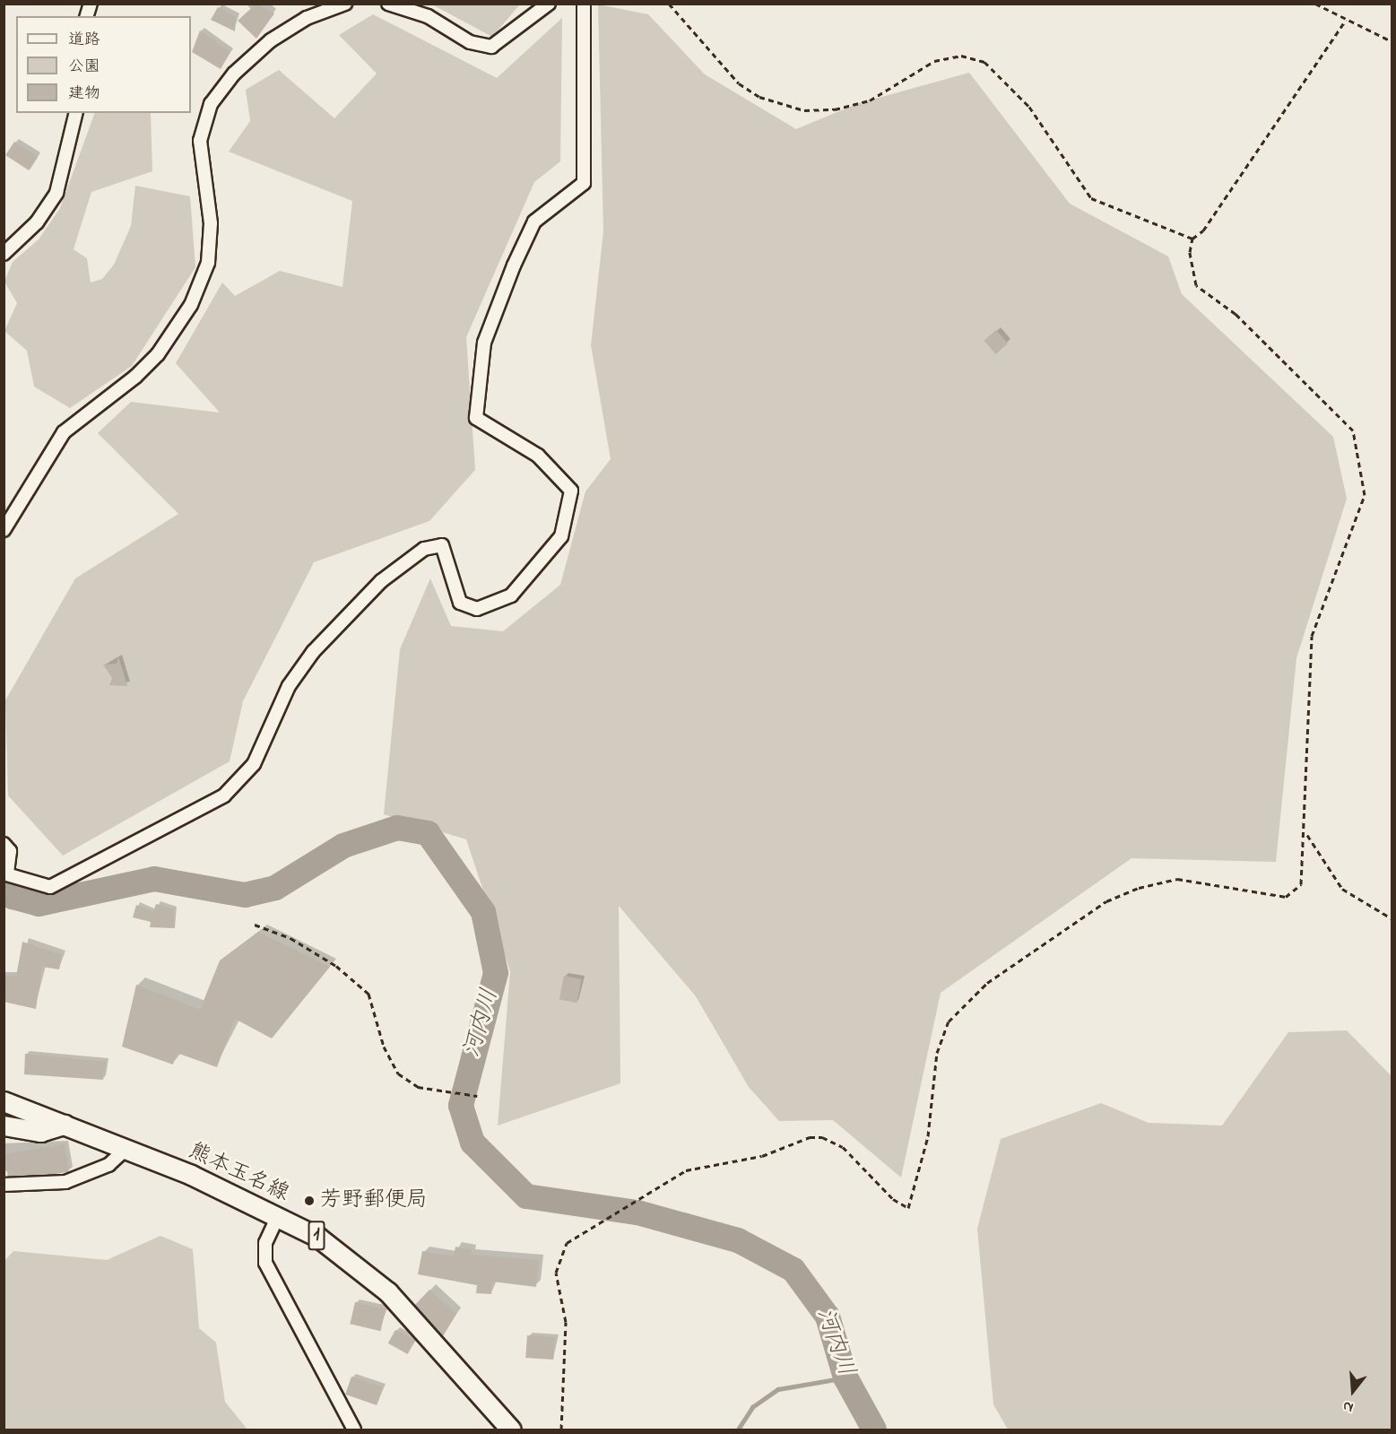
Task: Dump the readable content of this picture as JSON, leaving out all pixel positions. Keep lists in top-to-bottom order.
{
  "streets": {
    "main road": ["熊本玉名線", "1"]
  },
  "water": ["河内川"],
  "places": ["芳野郵便局"],
  "legend": ["道路", "公園", "建物"],
  "north": "bottom"
}
